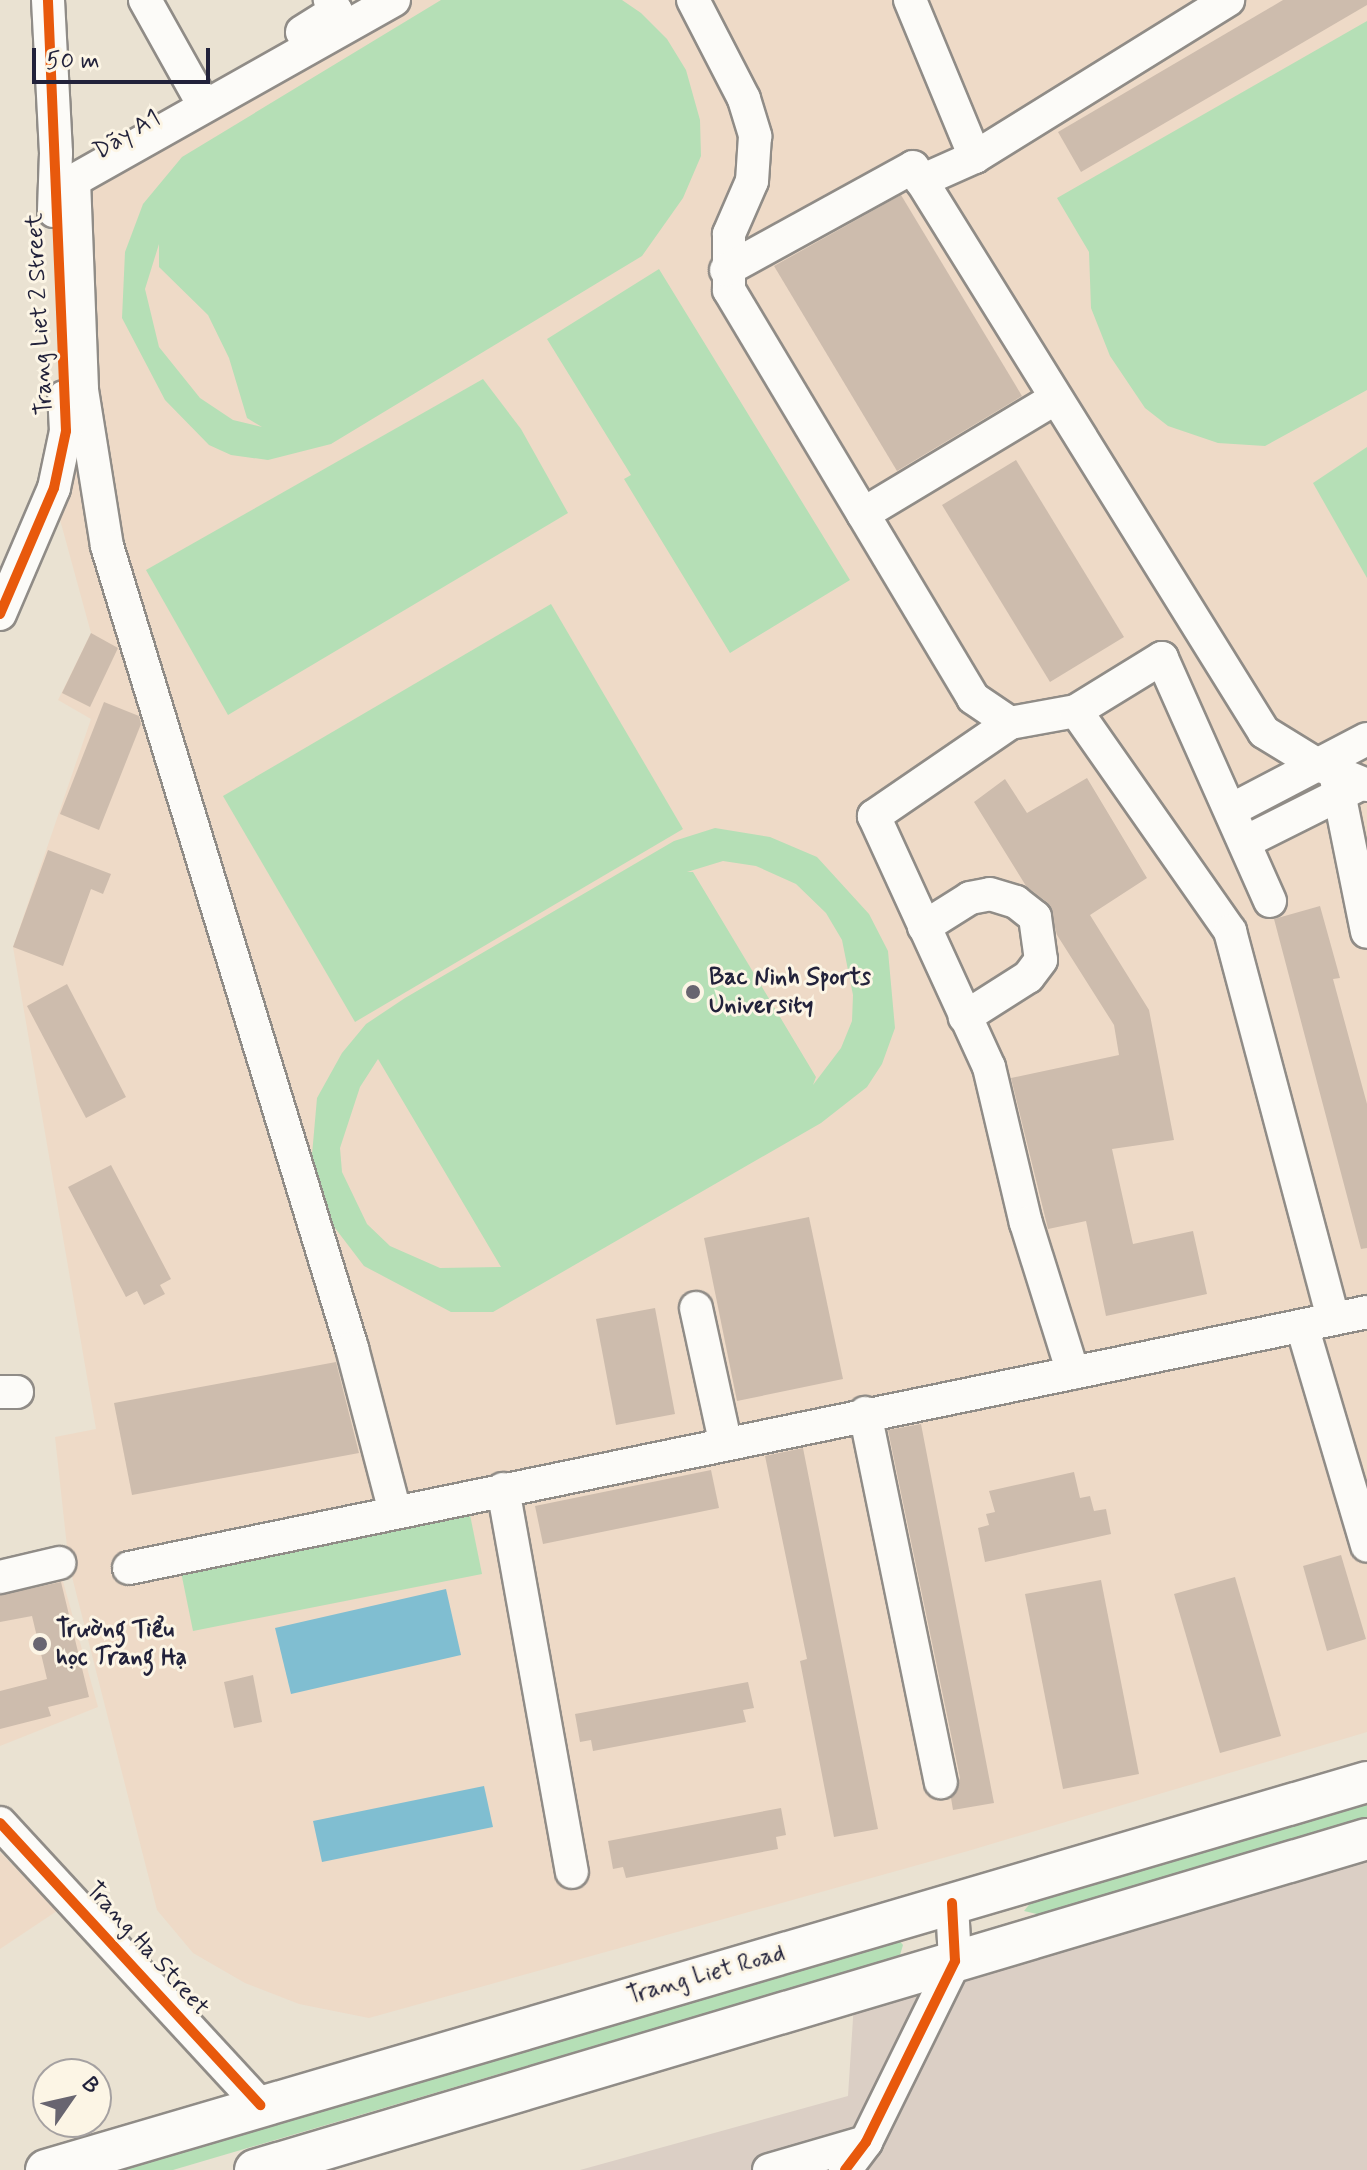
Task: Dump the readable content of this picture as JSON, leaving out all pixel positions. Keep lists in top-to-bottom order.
{
  "streets": {
    "main road": ["Trang Liet Road"],
    "street": ["Dãy A1", "Trang Liet 2 Street", "Trang Ha Street"]
  },
  "crossings": [
    ["Trang Ha Street", "Trang Liet Road"]
  ],
  "places": ["Bac Ninh Sports University", "Trường Tiểu học Trang Hạ"],
  "scale_bar": "50 m",
  "north": "top right"
}
